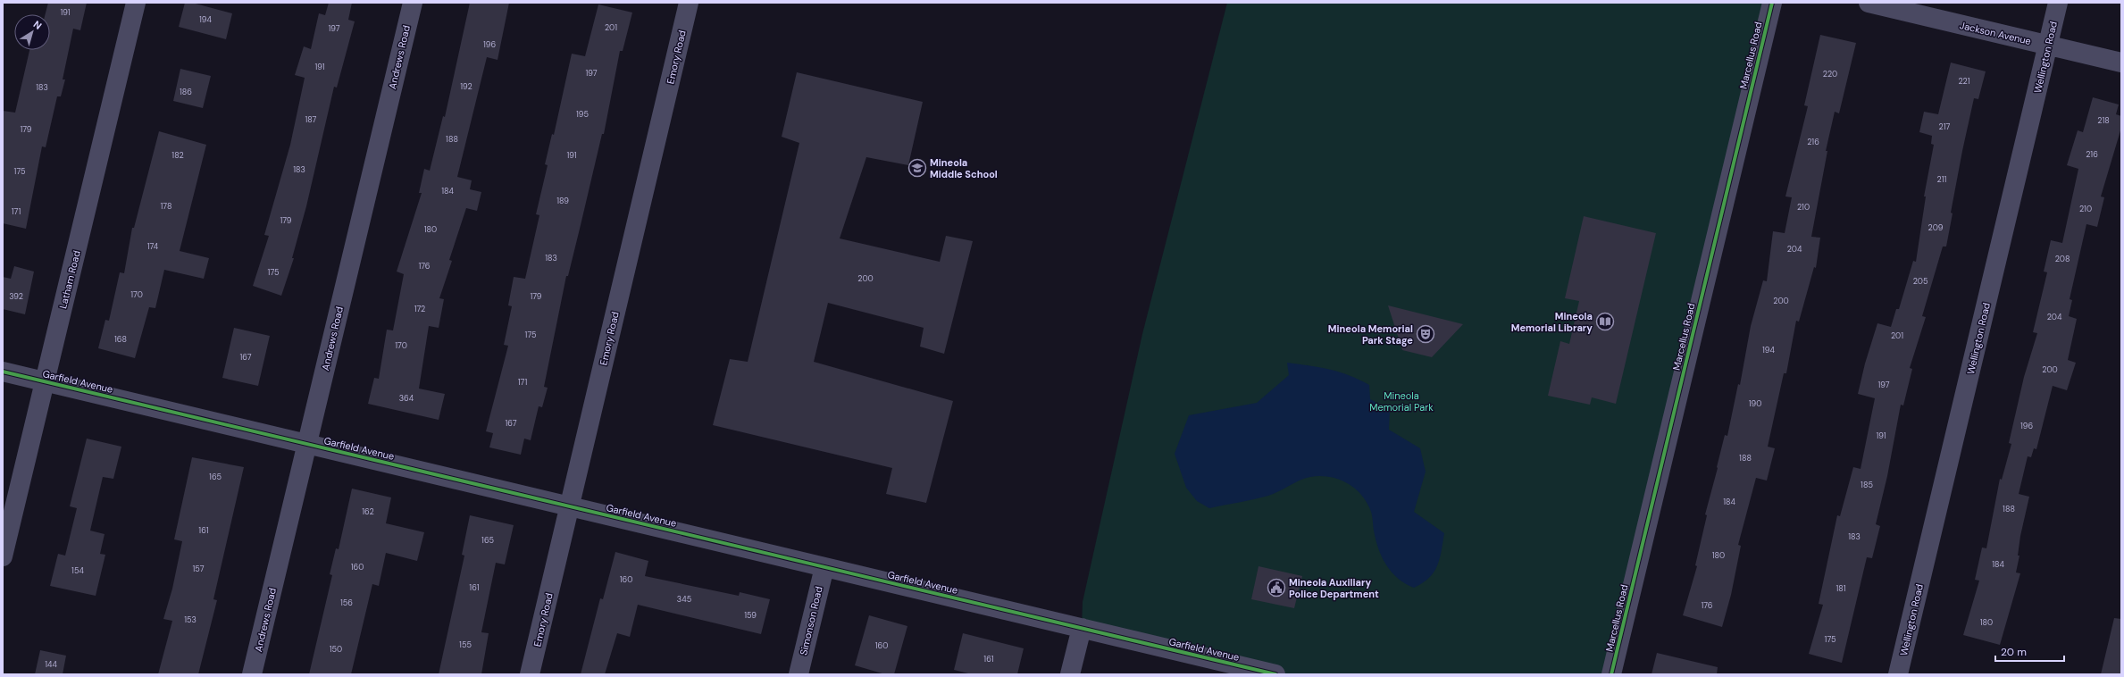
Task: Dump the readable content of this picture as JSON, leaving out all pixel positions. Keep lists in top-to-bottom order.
{
  "streets": {
    "street": [
      "Jackson Avenue",
      "Marcellus Road",
      "Andrews Road",
      "Emory Road",
      "Wellington Road",
      "Latham Road",
      "Garfield Avenue",
      "Simonson Road"
    ]
  },
  "crossings": [
    ["Jackson Avenue", "Wellington Road"],
    ["Andrews Road", "Garfield Avenue"],
    ["Emory Road", "Garfield Avenue"],
    ["Latham Road", "Garfield Avenue"],
    ["Garfield Avenue", "Simonson Road"]
  ],
  "parks": ["Mineola Memorial Park"],
  "places": {
    "school or university": ["Mineola Middle School"],
    "library": ["Mineola Memorial Library"],
    "theatre": ["Mineola Memorial Park Stage"],
    "public building": ["Mineola Auxiliary Police Department"]
  },
  "house_numbers": [
    "191",
    "194",
    "201",
    "197",
    "196",
    "191",
    "197",
    "220",
    "221",
    "192",
    "183",
    "186",
    "195",
    "187",
    "218",
    "217",
    "179",
    "188",
    "216",
    "216",
    "182",
    "191",
    "183",
    "175",
    "211",
    "184",
    "189",
    "178",
    "210",
    "210",
    "171",
    "179",
    "209",
    "180",
    "174",
    "204",
    "183",
    "208",
    "176",
    "175",
    "200",
    "205",
    "170",
    "392",
    "179",
    "200",
    "172",
    "204",
    "175",
    "201",
    "168",
    "170",
    "194",
    "167",
    "200",
    "171",
    "197",
    "364",
    "190",
    "167",
    "196",
    "191",
    "188",
    "165",
    "185",
    "184",
    "188",
    "162",
    "161",
    "183",
    "165",
    "180",
    "184",
    "160",
    "157",
    "154",
    "160",
    "161",
    "181",
    "345",
    "156",
    "176",
    "159",
    "153",
    "180",
    "175",
    "155",
    "160",
    "150",
    "161",
    "144"
  ],
  "scale_bar": "20 m",
  "north": "top right"
}
